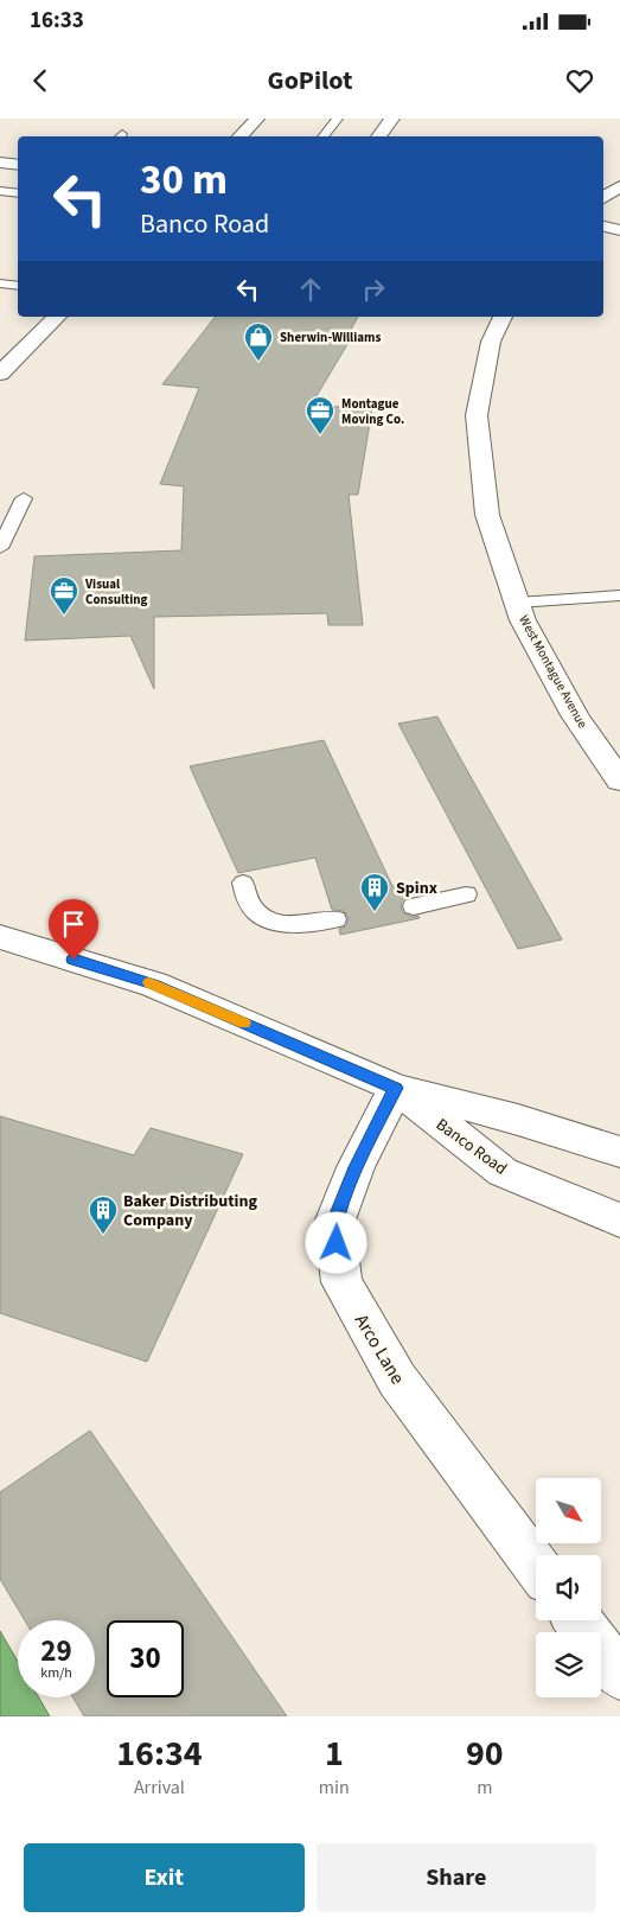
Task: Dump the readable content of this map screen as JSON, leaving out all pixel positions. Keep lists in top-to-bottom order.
{
  "streets": {
    "street": ["West Montague Avenue", "Banco Road", "Arco Lane"]
  },
  "crossings": [
    ["Banco Road", "Arco Lane"]
  ],
  "places": {
    "shop": ["Sherwin-Williams"],
    "office": ["Montague Moving Co.", "Visual Consulting"],
    "building": ["Spinx", "Baker Distributing Company"]
  },
  "north": "bottom right",
  "page": {
    "status": "16:33",
    "header": "GoPilot",
    "turn": ["30 m", "Banco Road"],
    "speed": "29 km/h",
    "limit": "30",
    "eta": [
      "16:34",
      "Arrival",
      "1",
      "min",
      "90",
      "m"
    ],
    "buttons": ["Exit", "Share"]
  }
}
